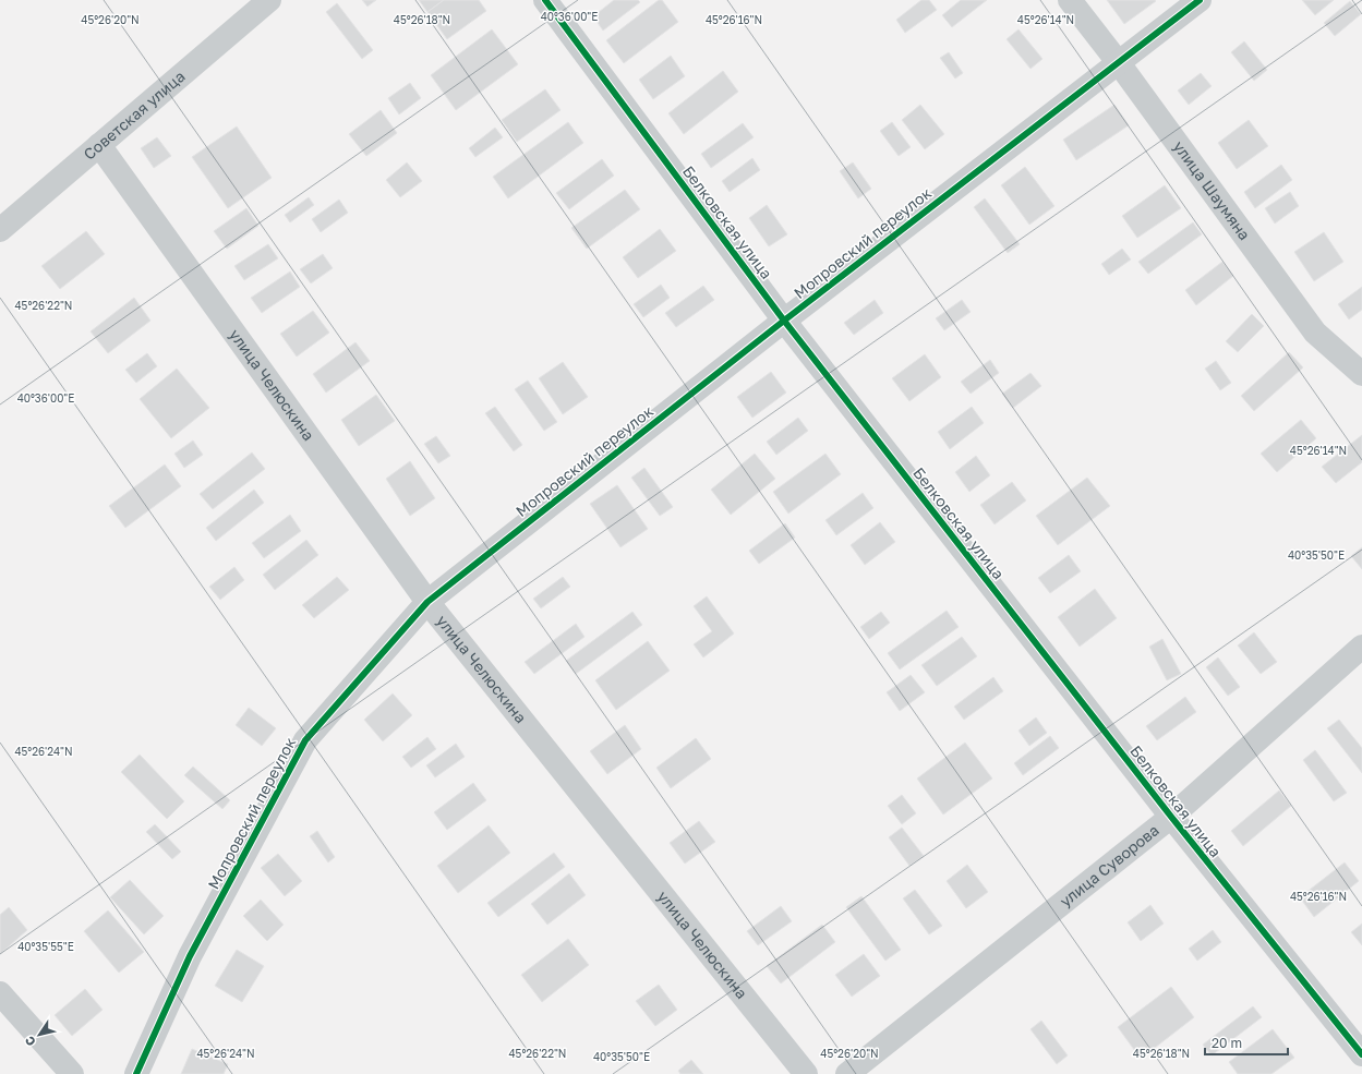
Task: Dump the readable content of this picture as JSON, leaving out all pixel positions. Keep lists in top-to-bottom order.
{
  "streets": {
    "street": [
      "Советская улица",
      "улица Шаумяна",
      "Белковская улица",
      "Мопровский переулок",
      "улица Челюскина",
      "улица Суворова"
    ]
  },
  "crossings": [
    ["Советская улица", "улица Челюскина"],
    ["улица Шаумяна", "Мопровский переулок"],
    ["Белковская улица", "Мопровский переулок"],
    ["Белковская улица", "улица Суворова"],
    ["Мопровский переулок", "улица Челюскина"]
  ],
  "scale_bar": "20 m",
  "north": "bottom left",
  "coordinates": [
    "40°36'00\"E",
    "45°26'20\"N",
    "45°26'18\"N",
    "45°26'14\"N",
    "45°26'16\"N",
    "45°26'22\"N",
    "40°35'50\"E",
    "45°26'24\"N",
    "40°35'55\"E"
  ]
}
